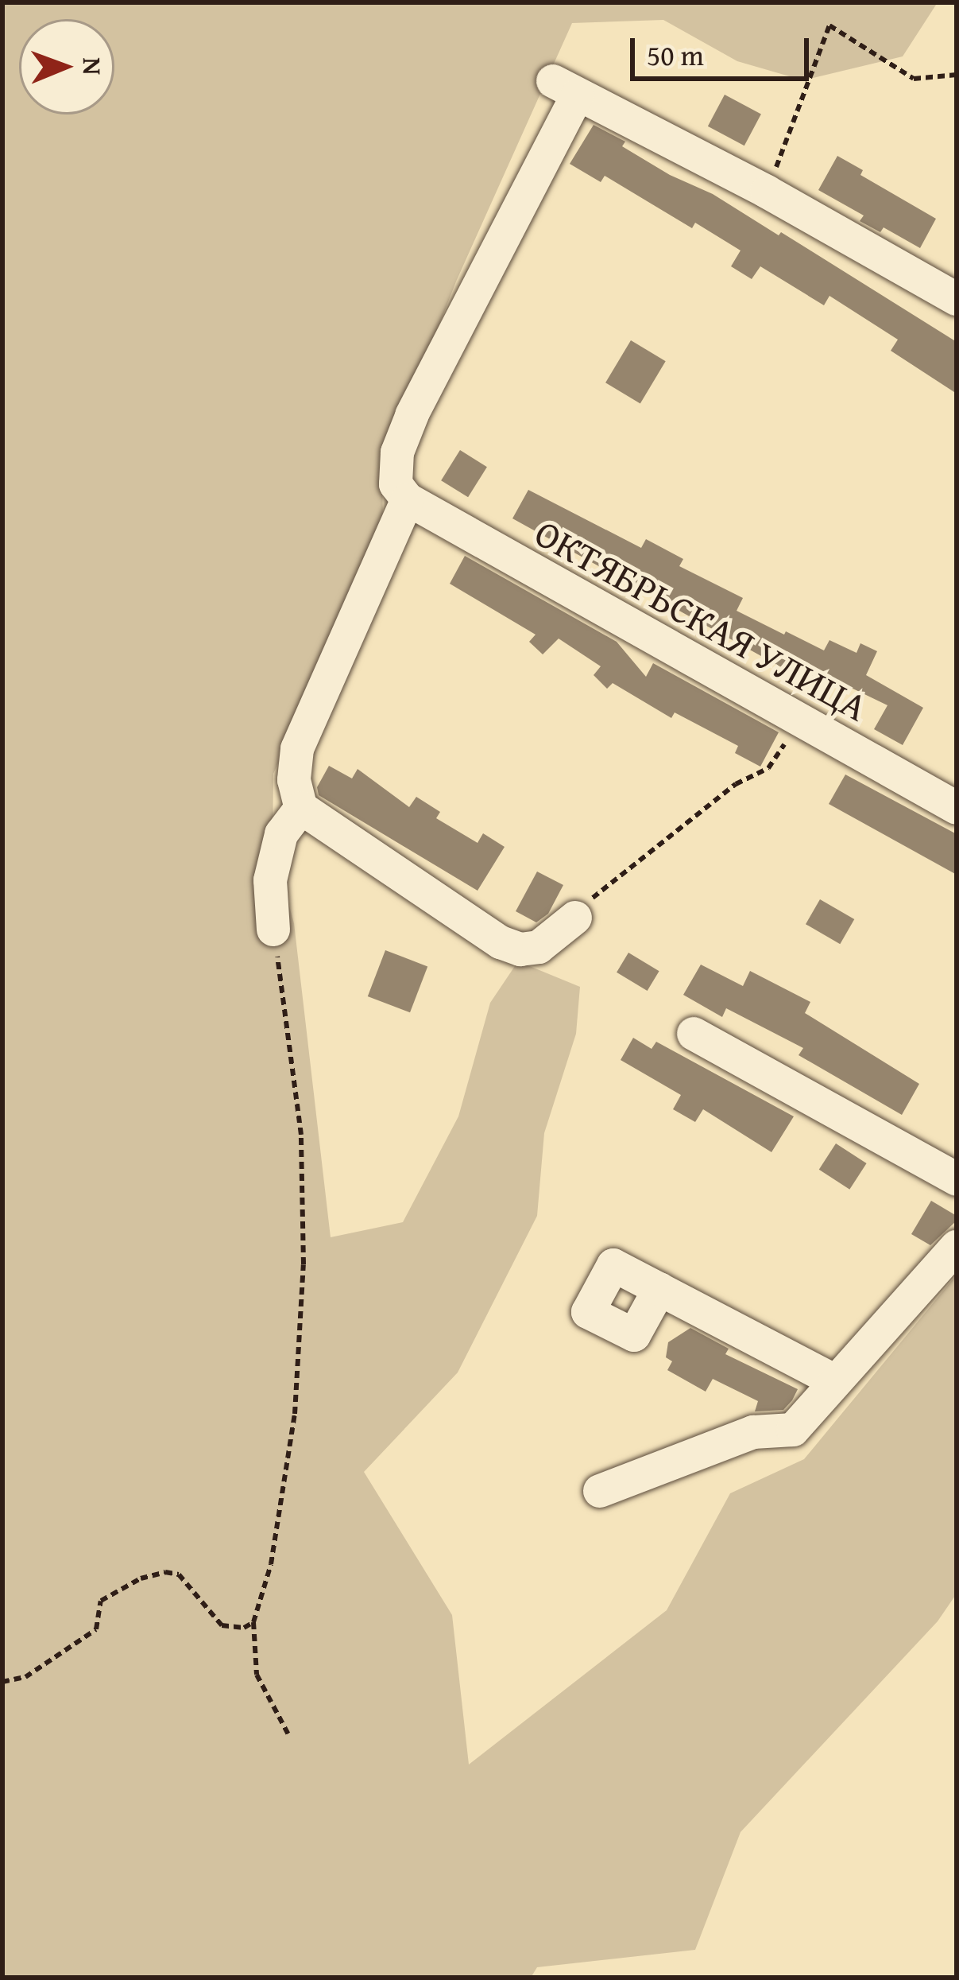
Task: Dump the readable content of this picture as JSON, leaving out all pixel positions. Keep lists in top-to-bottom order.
{
  "streets": {
    "street": ["ОКТЯБРЬСКАЯ УЛИЦА"]
  },
  "scale_bar": "50 m",
  "north": "right"
}
